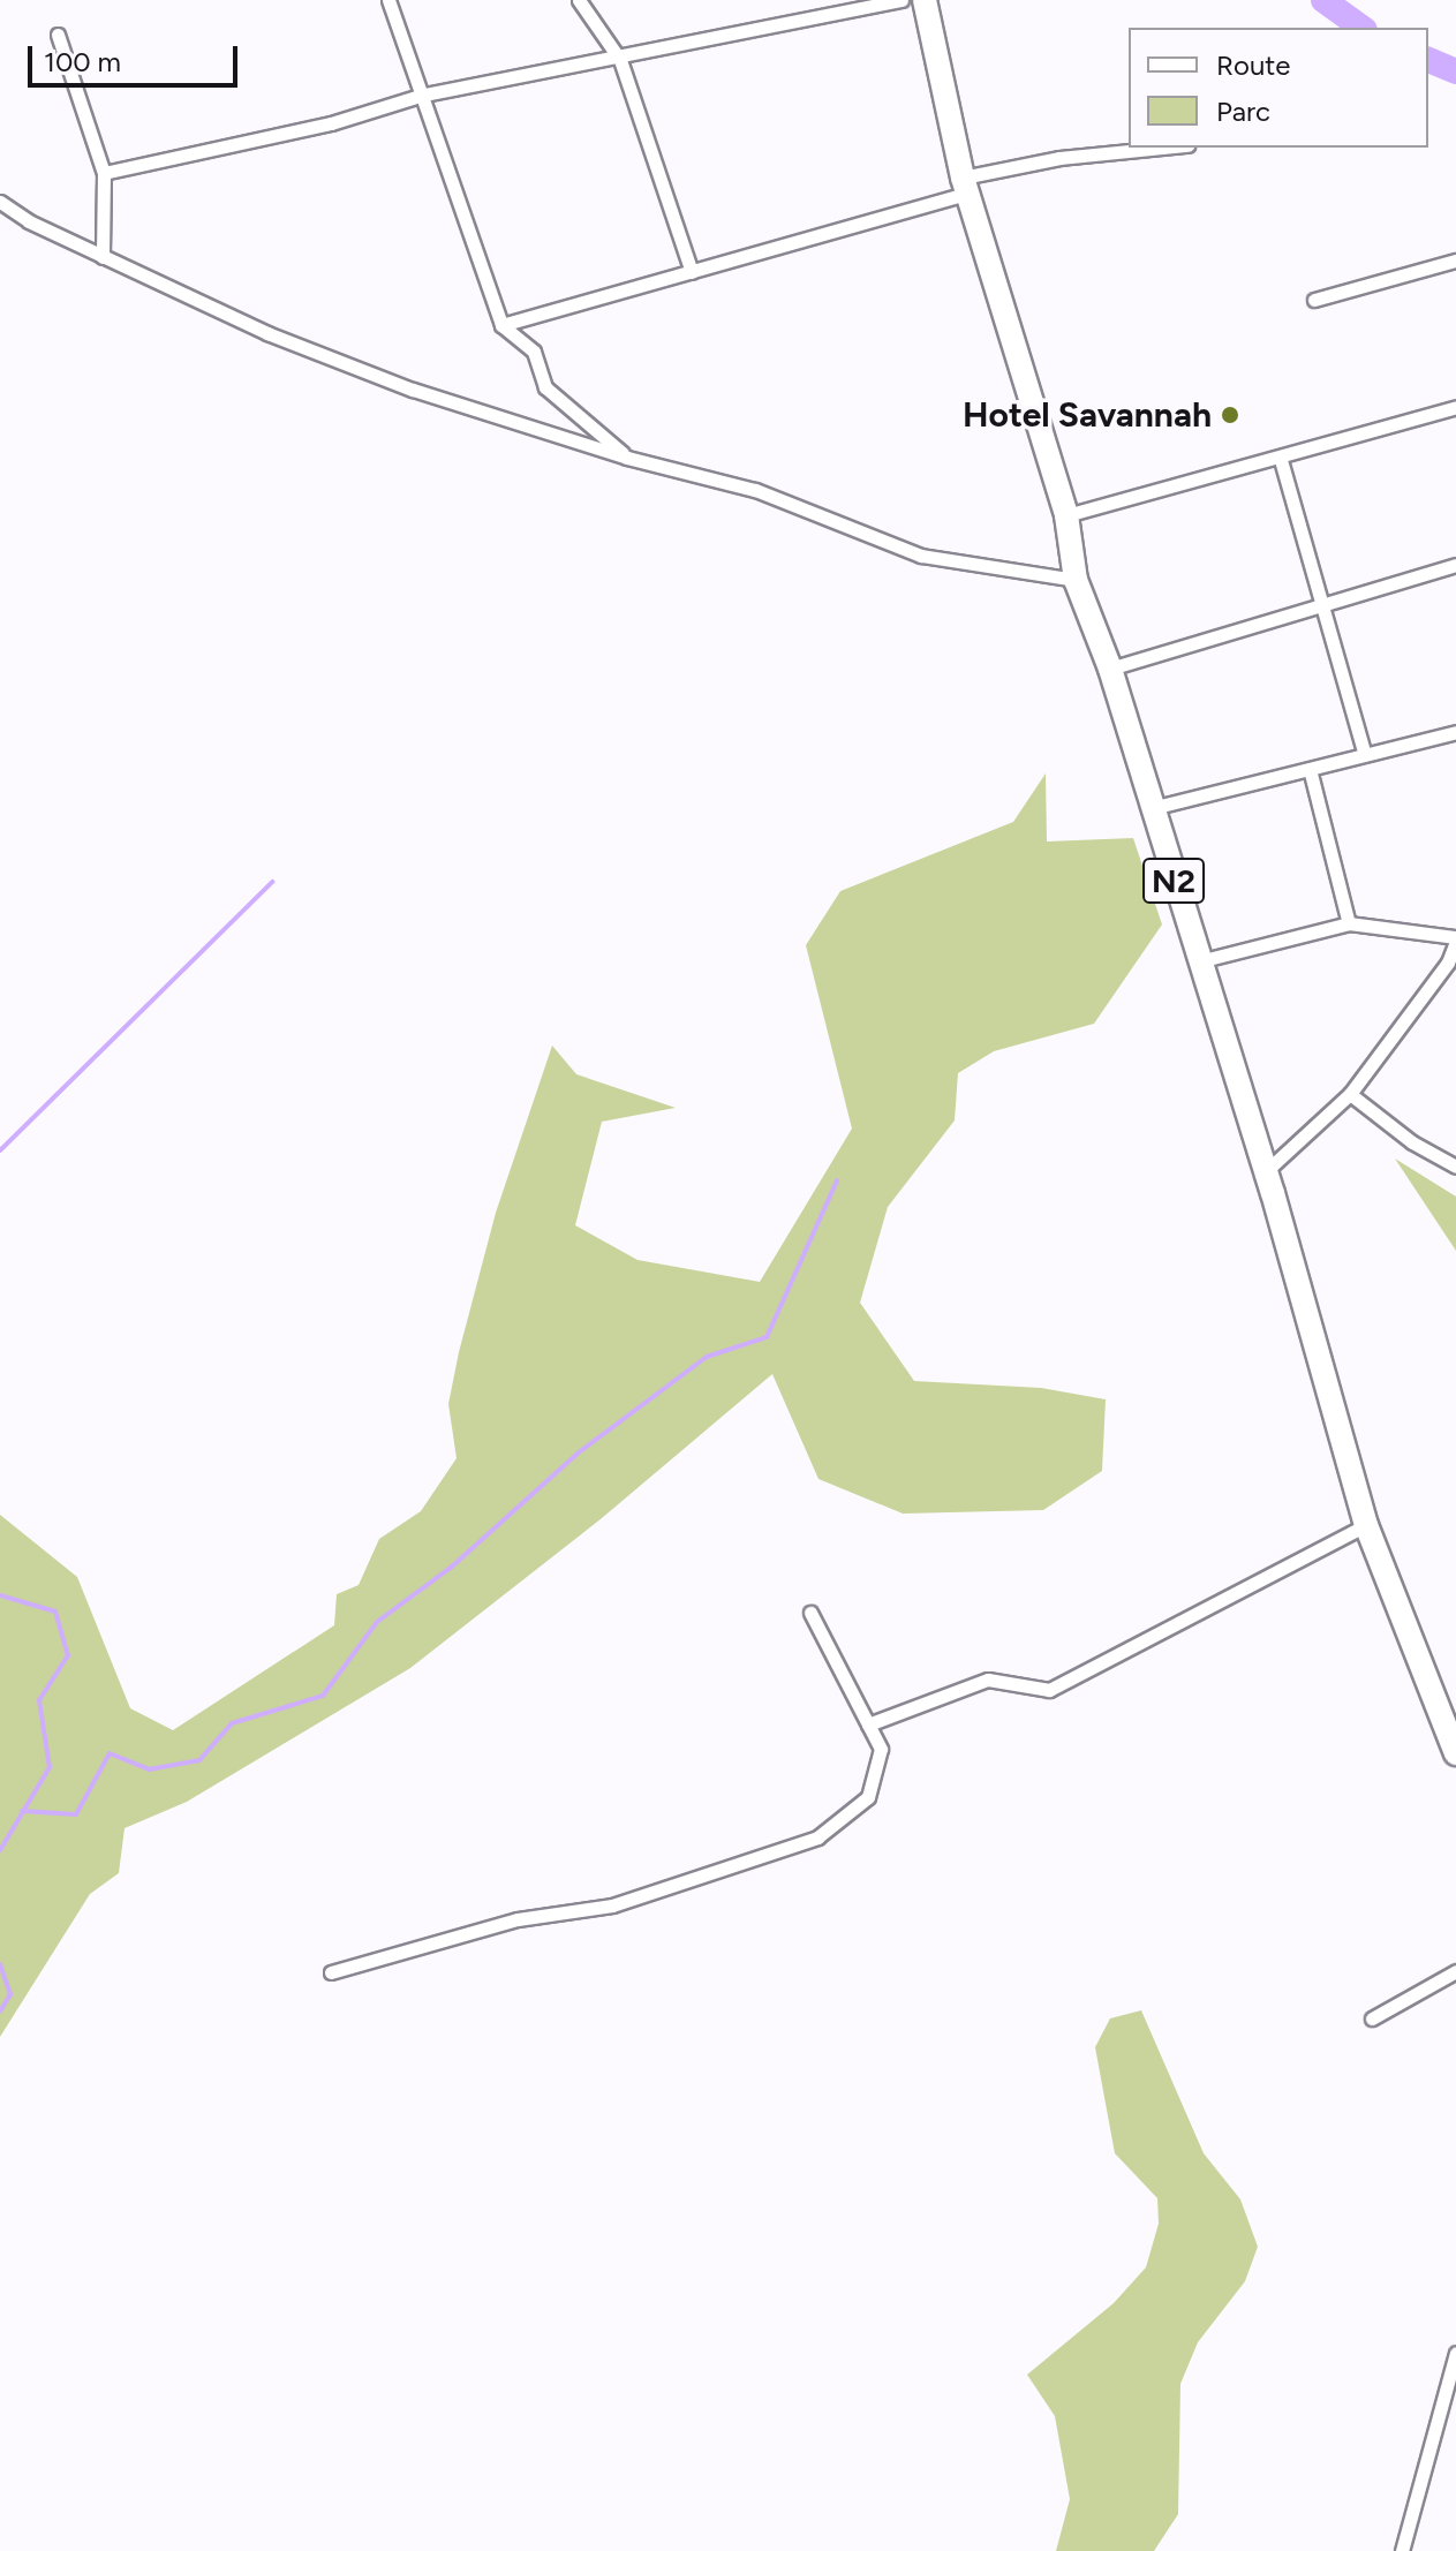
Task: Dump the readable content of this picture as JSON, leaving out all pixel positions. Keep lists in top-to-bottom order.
{
  "streets": {
    "highway": ["N2"]
  },
  "places": ["Hotel Savannah"],
  "legend": ["Route", "Parc"],
  "scale_bar": "100 m"
}
